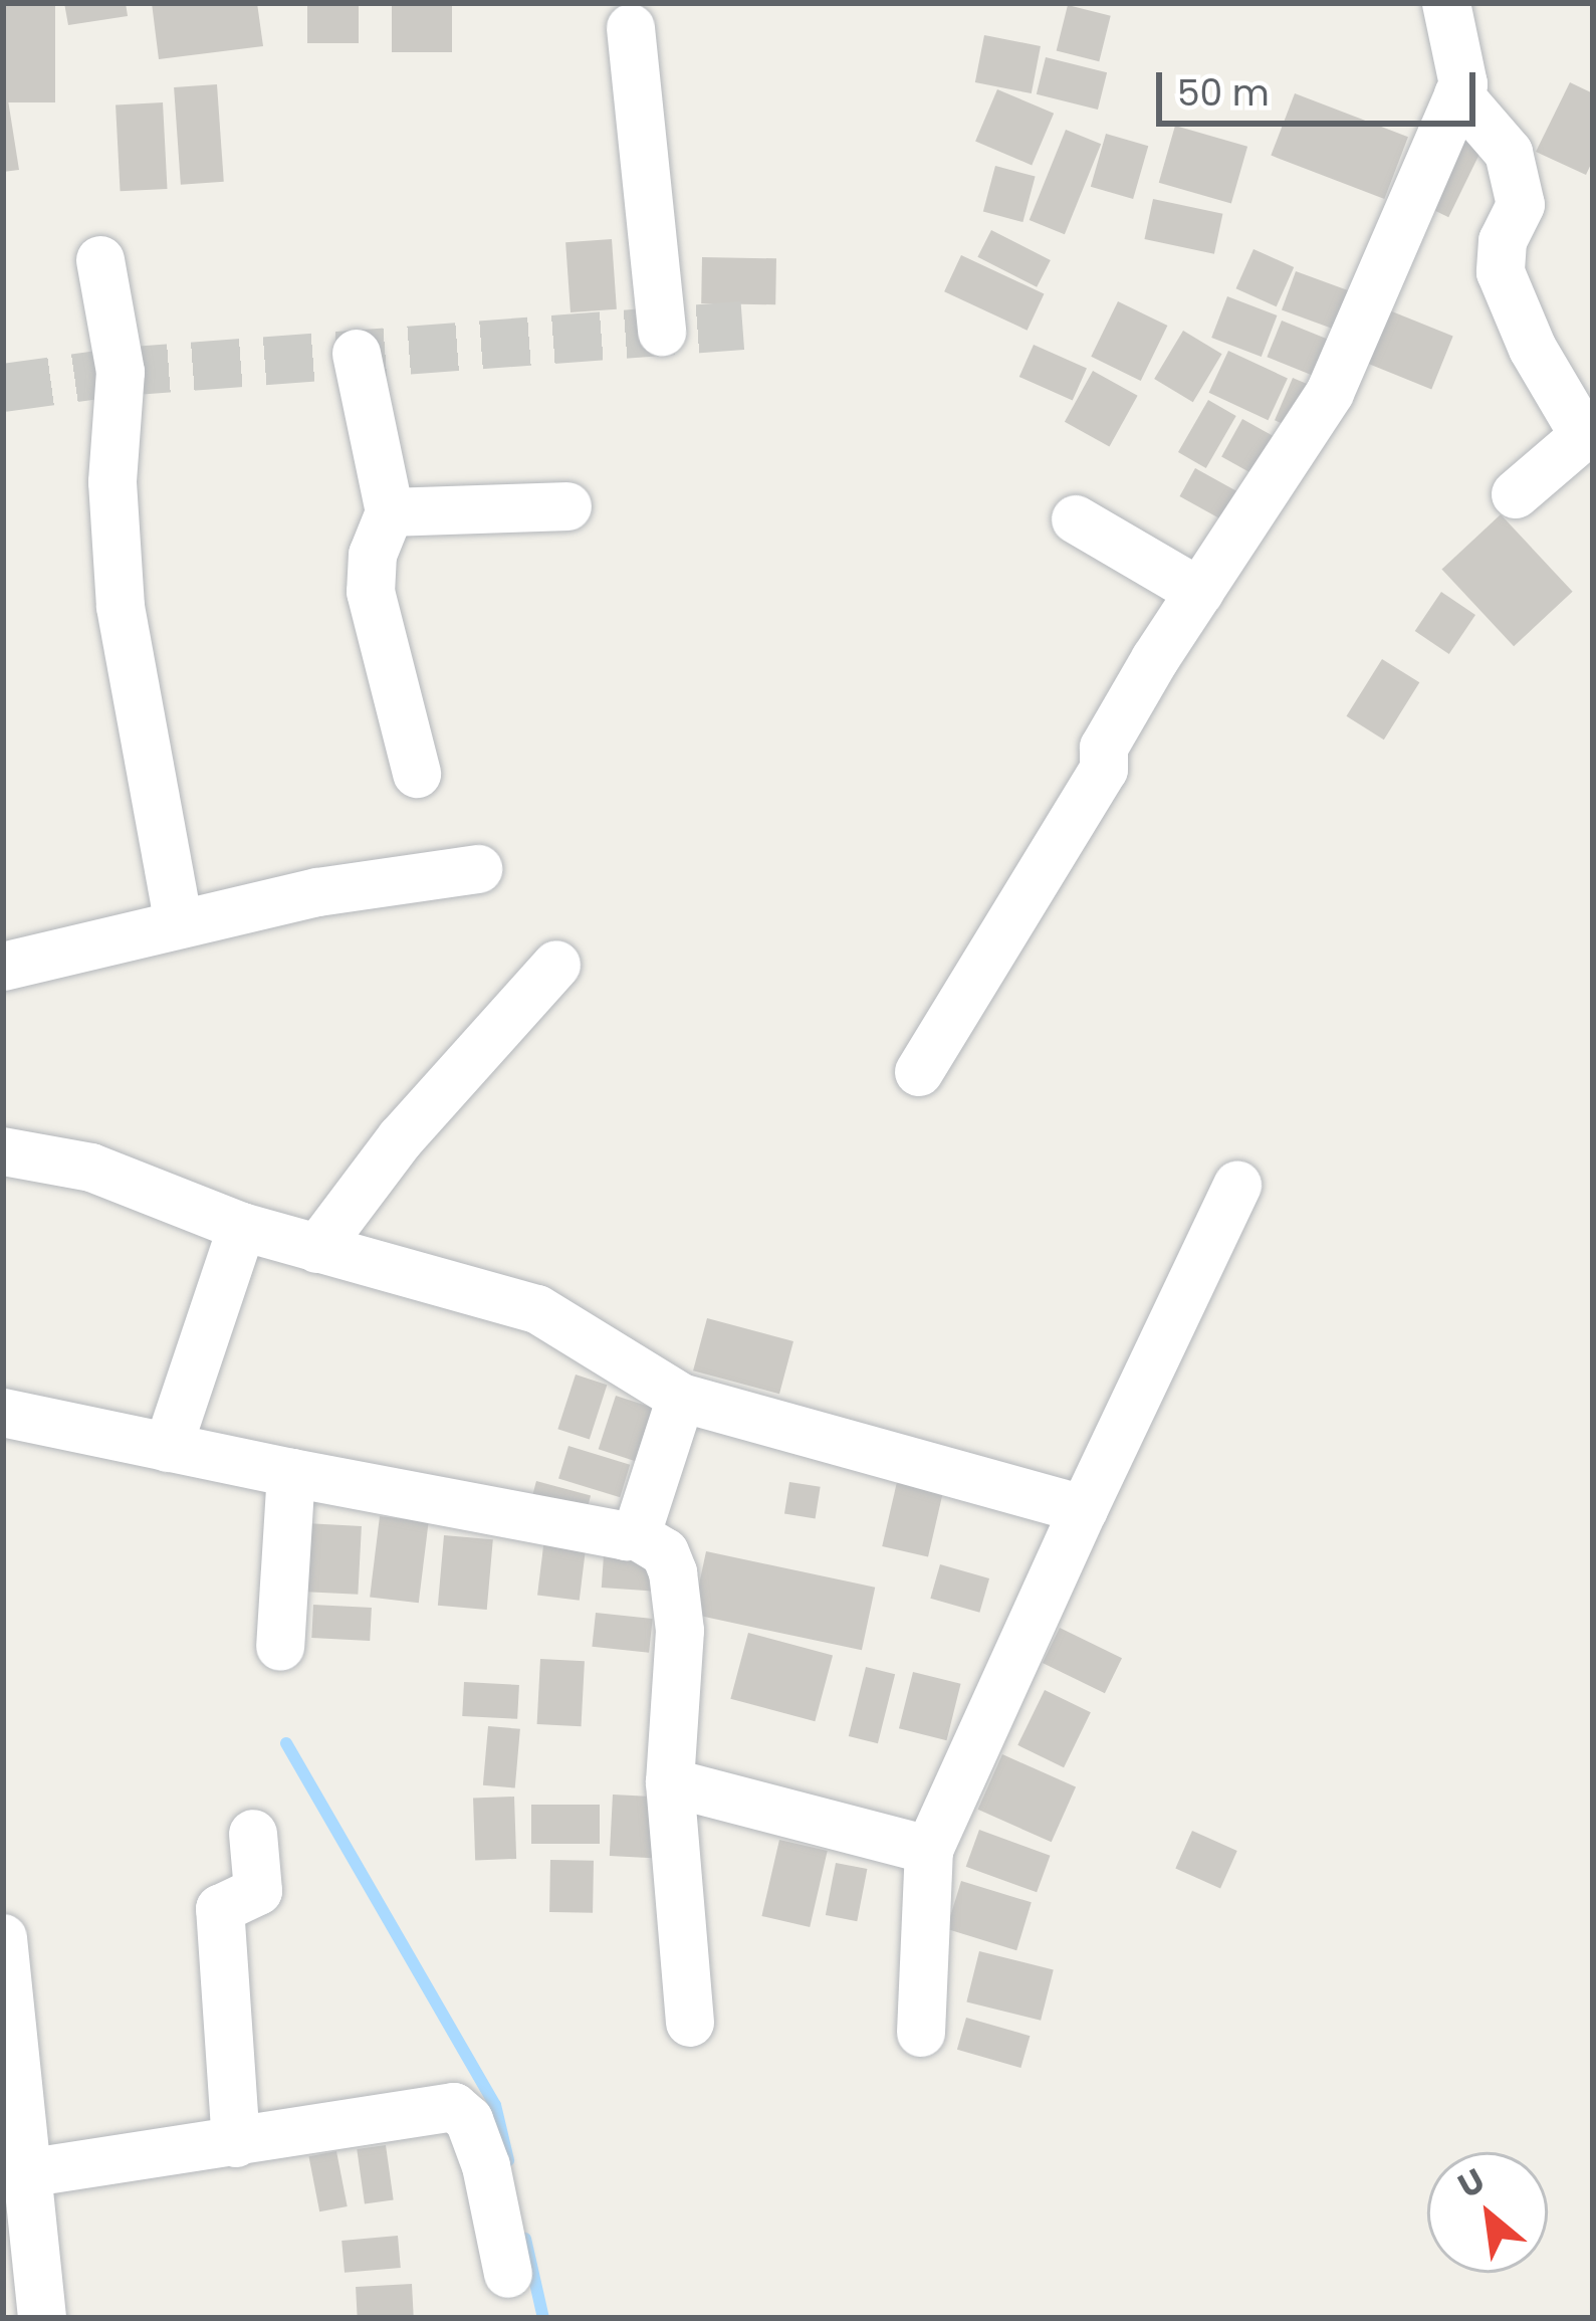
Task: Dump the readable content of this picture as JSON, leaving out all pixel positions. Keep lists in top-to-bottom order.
{
  "scale_bar": "50 m",
  "north": "top left"
}
